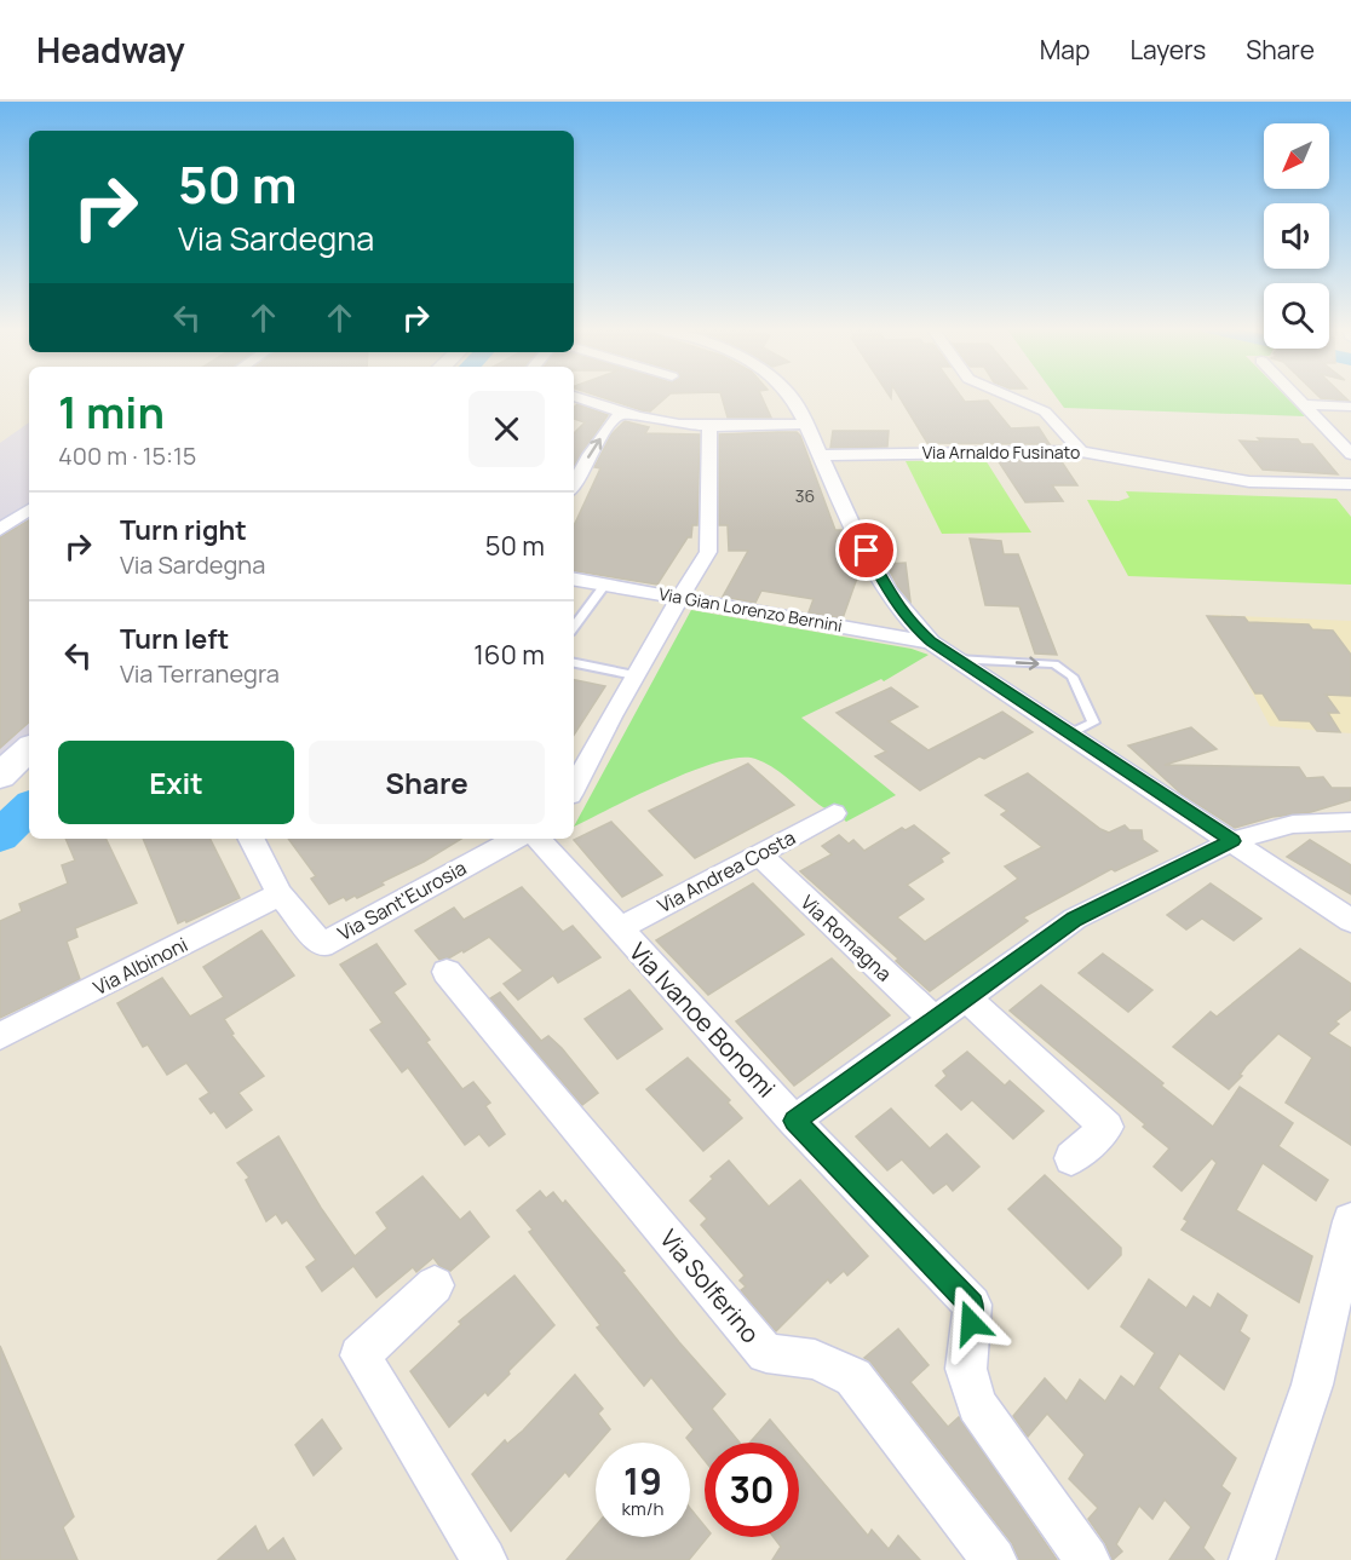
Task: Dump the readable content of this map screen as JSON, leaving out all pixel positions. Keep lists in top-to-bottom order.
{
  "streets": {
    "street": [
      "Via Arnaldo Fusinato",
      "Via Gian Lorenzo Bernini",
      "Via Andrea Costa",
      "Via Sant'Eurosia",
      "Via Romagna",
      "Via Albinoni",
      "Via Ivanoe Bonomi",
      "Via Solferino"
    ]
  },
  "crossings": [
    ["Via Andrea Costa", "Via Romagna"],
    ["Via Andrea Costa", "Via Ivanoe Bonomi"],
    ["Via Sant'Eurosia", "Via Albinoni"]
  ],
  "house_numbers": ["36"],
  "north": "bottom left",
  "page": {
    "header": "Headway",
    "nav": ["Map", "Layers", "Share"],
    "turn": ["50 m", "Via Sardegna"],
    "heading": ["1 min", "400 m · 15:15"],
    "list": [
      {
        "name": "Turn right",
        "note": "Via Sardegna",
        "value": "50 m"
      },
      {
        "name": "Turn left",
        "note": "Via Terranegra",
        "value": "160 m"
      }
    ],
    "buttons": ["Exit", "Share"],
    "speed": "19 km/h",
    "limit": "30"
  }
}
